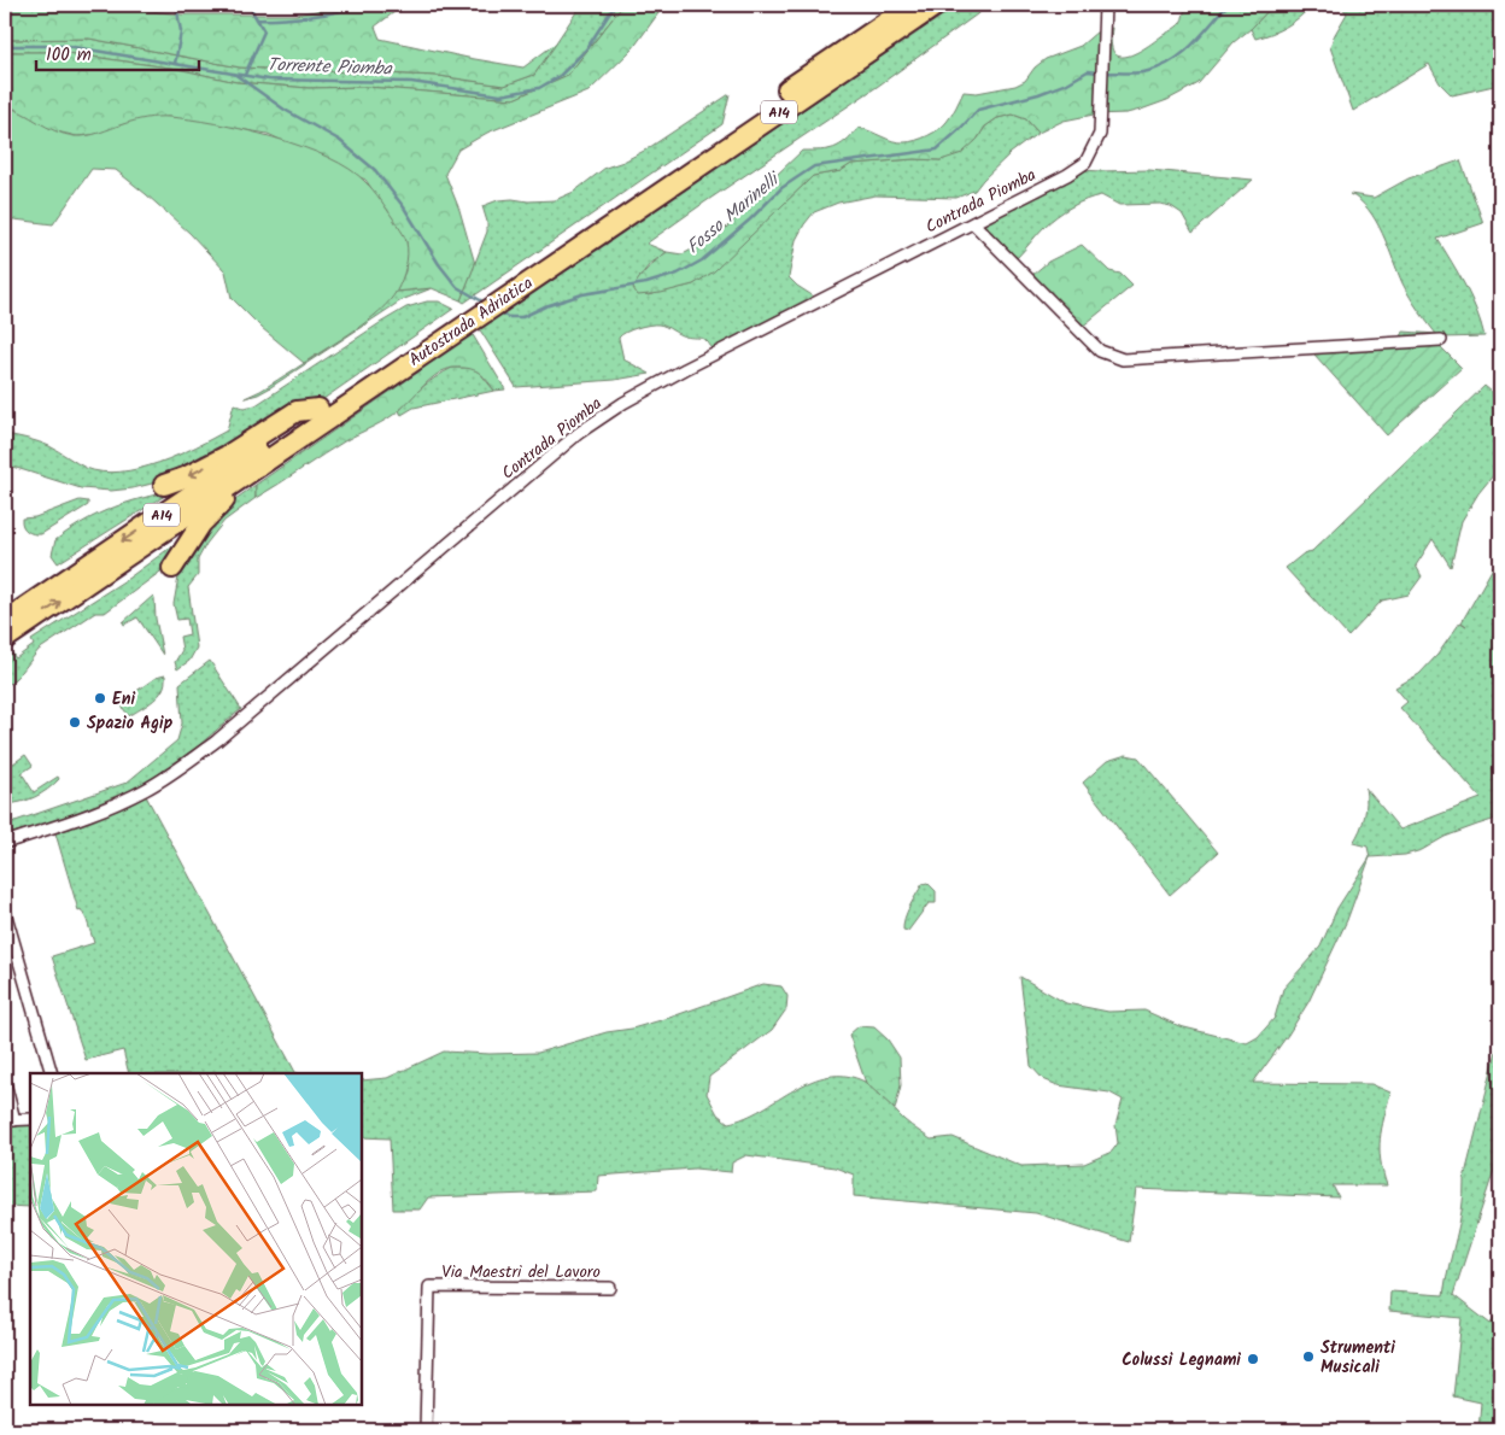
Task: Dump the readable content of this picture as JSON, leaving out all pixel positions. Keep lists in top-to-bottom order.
{
  "streets": {
    "highway": ["A14", "Autostrada Adriatica"],
    "street": ["Contrada Piomba", "Via Maestri del Lavoro"]
  },
  "water": ["Torrente Piomba", "Fosso Marinelli"],
  "places": [
    "Eni",
    "Spazio Agip",
    "Strumenti Musicali",
    "Colussi Legnami"
  ],
  "scale_bar": "100 m"
}
